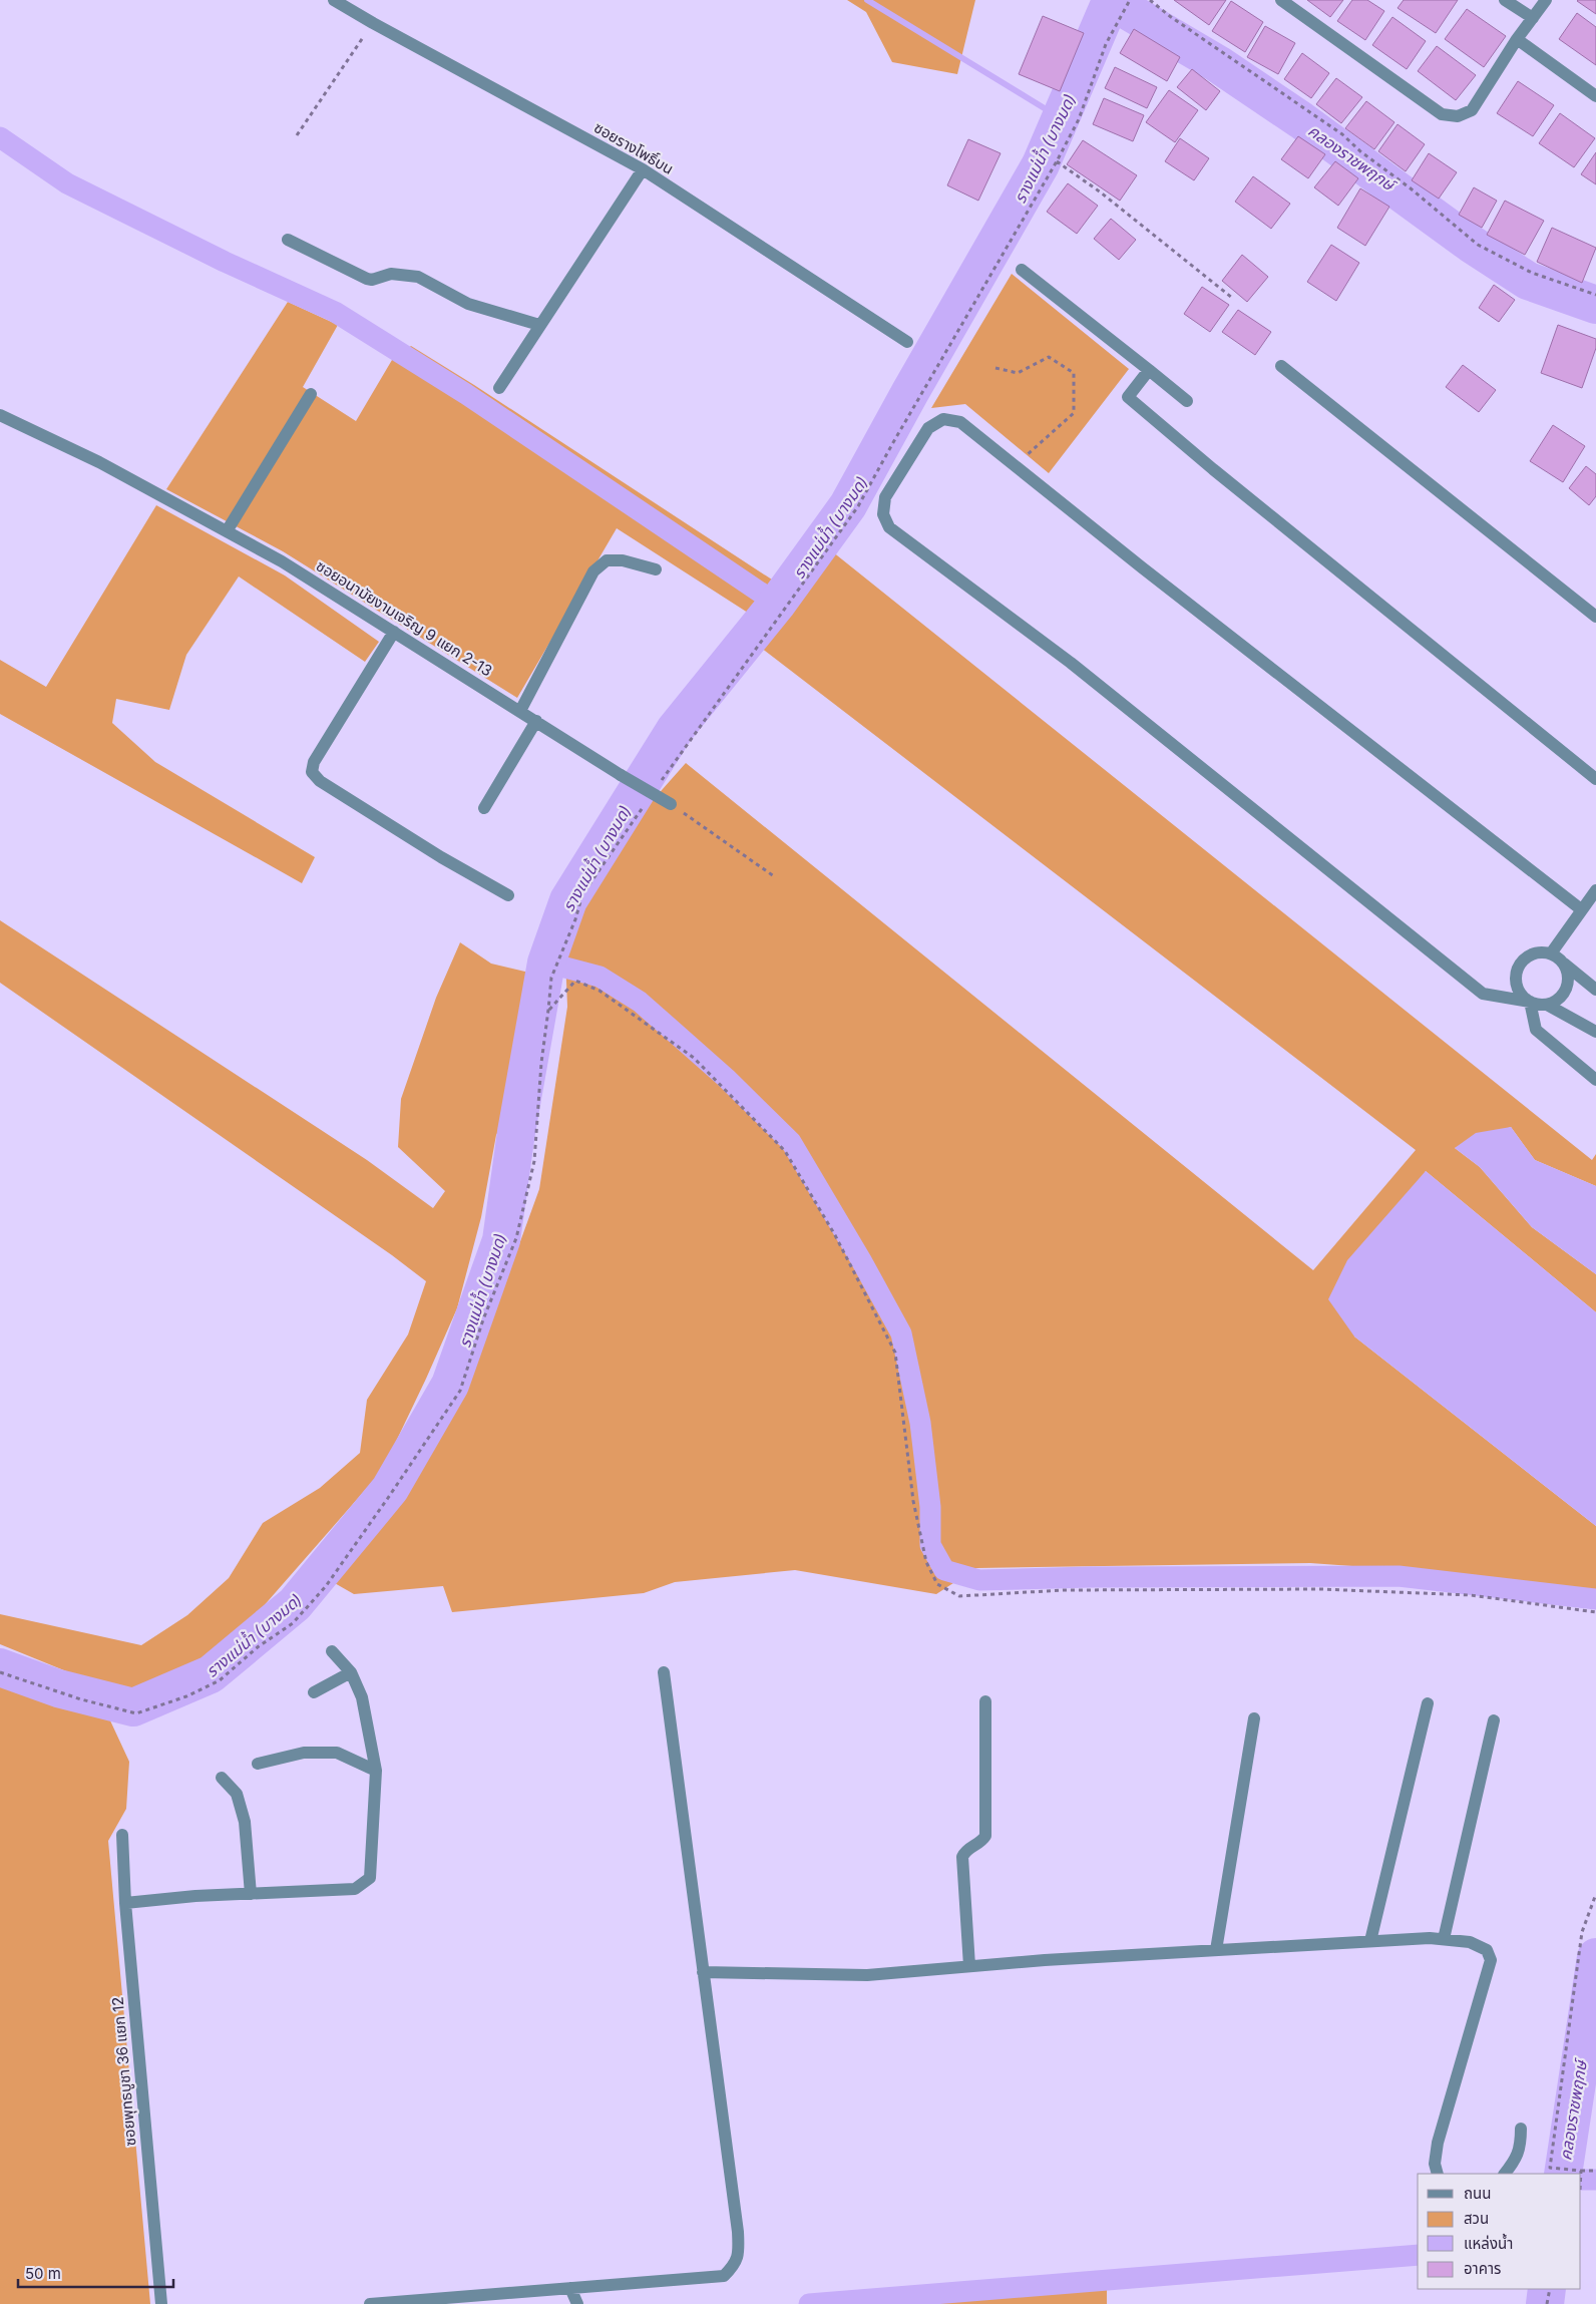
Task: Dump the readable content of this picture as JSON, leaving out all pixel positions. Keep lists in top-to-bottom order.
{
  "streets": {
    "street": ["ซอยรางโพธิ์บน", "ซอยอนามัยงามเจริญ 9 แยก 2-13", "ซอยพุทธบูชา 36 แยก 12"]
  },
  "water": ["รางแม่น้ำ (บางมด)", "คลองราชพฤกษ์"],
  "legend": [
    "ถนน",
    "สวน",
    "แหล่งน้ำ",
    "อาคาร"
  ],
  "scale_bar": "50 m"
}
